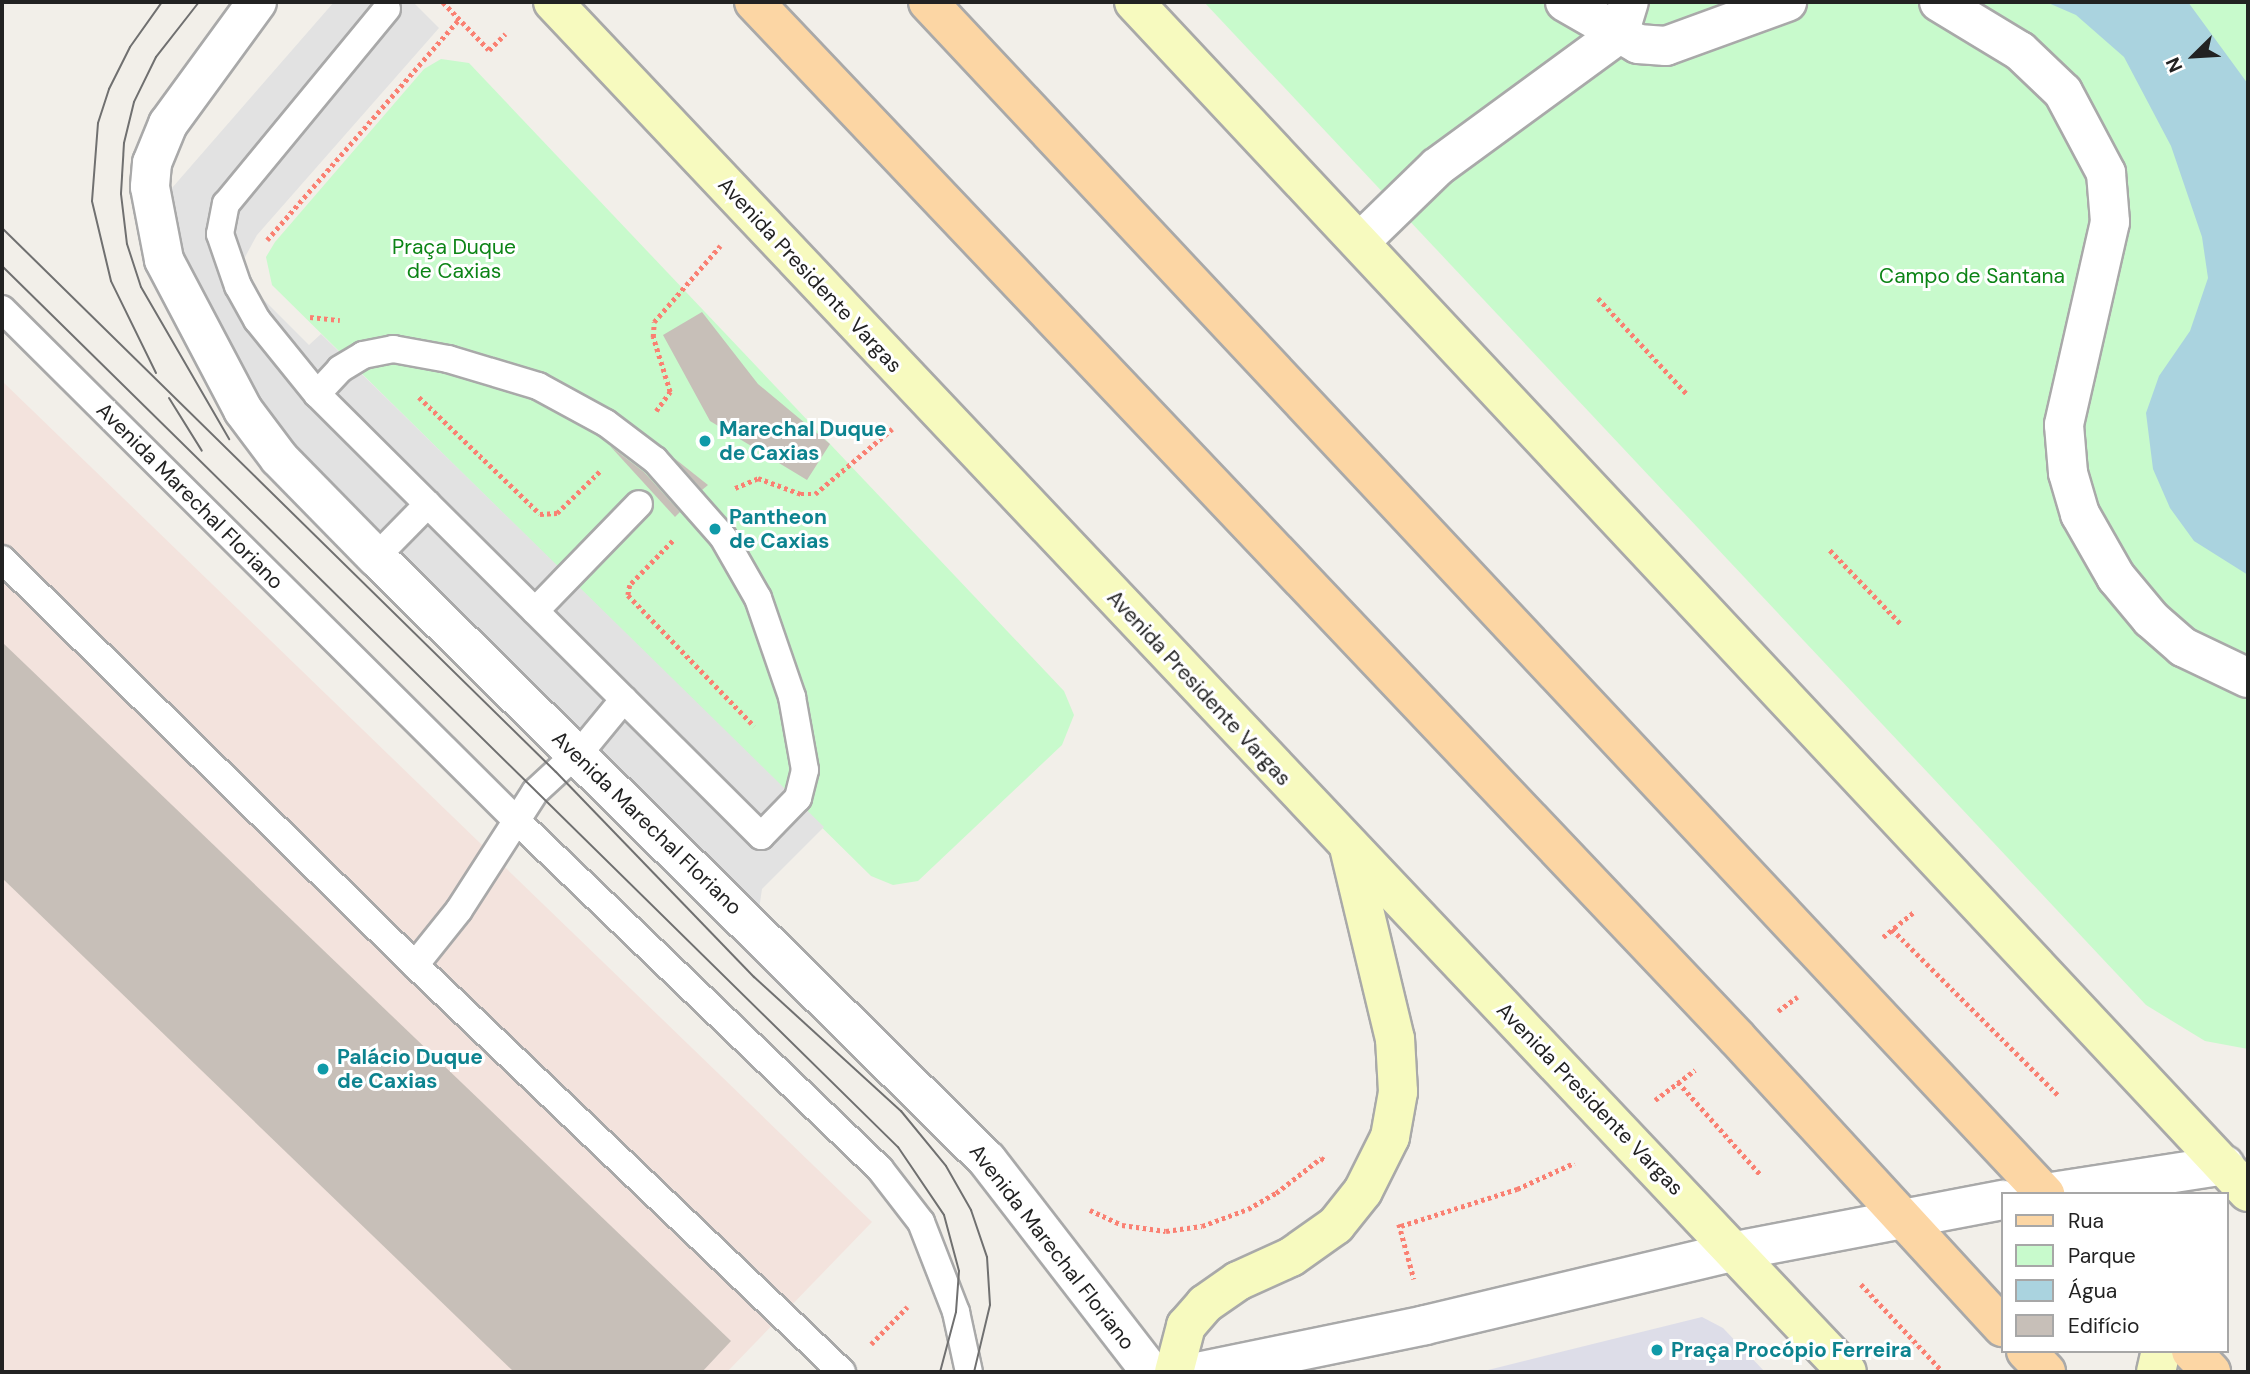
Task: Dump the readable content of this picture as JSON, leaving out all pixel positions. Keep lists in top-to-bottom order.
{
  "streets": {
    "main road": ["Avenida Presidente Vargas"],
    "street": ["Avenida Marechal Floriano"]
  },
  "parks": ["Praça Duque de Caxias", "Campo de Santana"],
  "places": [
    "Marechal Duque de Caxias",
    "Pantheon de Caxias",
    "Palácio Duque de Caxias",
    "Praça Procópio Ferreira"
  ],
  "legend": [
    "Rua",
    "Parque",
    "Água",
    "Edifício"
  ],
  "north": "bottom left"
}
